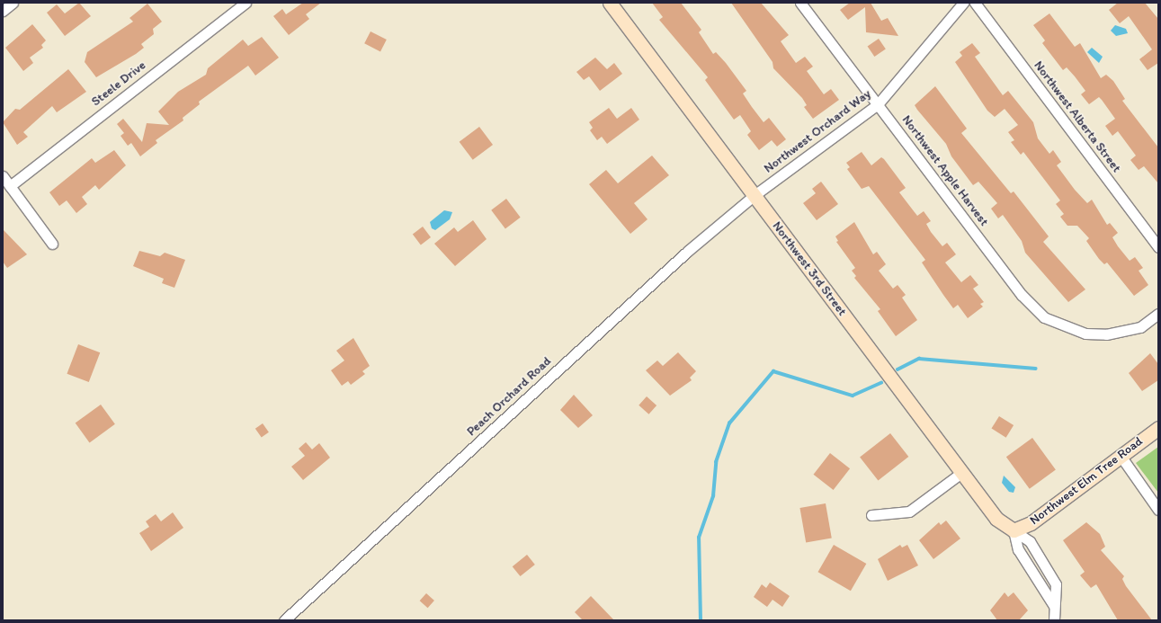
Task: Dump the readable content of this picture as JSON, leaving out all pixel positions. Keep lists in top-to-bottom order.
{
  "streets": {
    "street": [
      "Steele Drive",
      "Northwest Alberta Street",
      "Northwest Orchard Way",
      "Northwest Apple Harvest",
      "Northwest 3rd Street",
      "Peach Orchard Road",
      "Northwest Elm Tree Road"
    ]
  },
  "crossings": [
    ["Northwest Orchard Way", "Northwest Apple Harvest"],
    ["Northwest Orchard Way", "Northwest 3rd Street"],
    ["Northwest Orchard Way", "Peach Orchard Road"],
    ["Northwest 3rd Street", "Peach Orchard Road"],
    ["Northwest 3rd Street", "Northwest Elm Tree Road"]
  ]
}
